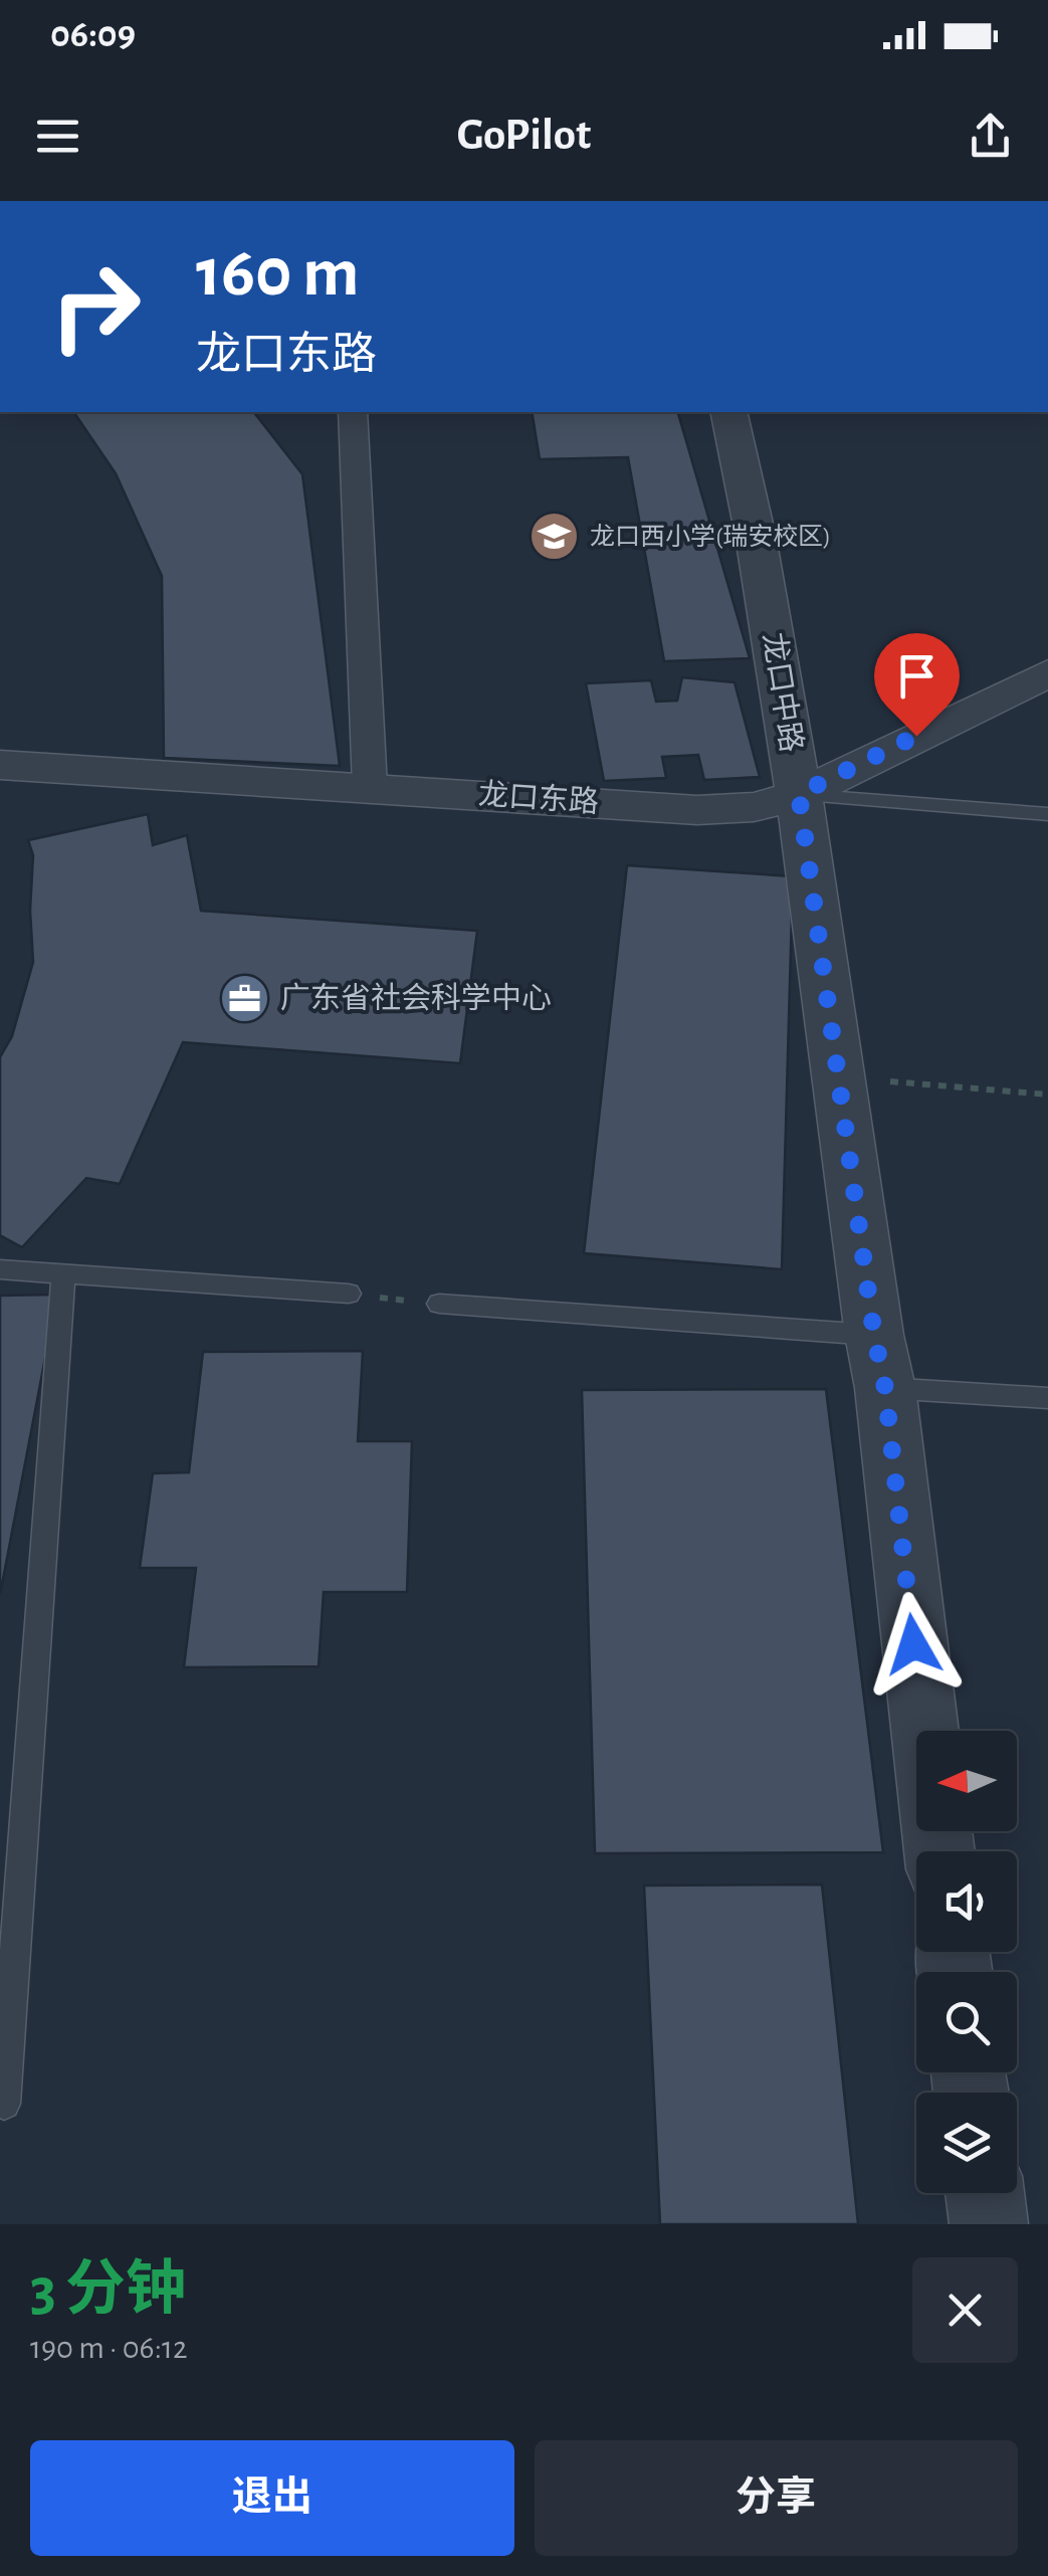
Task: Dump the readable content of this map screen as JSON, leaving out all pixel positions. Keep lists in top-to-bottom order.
{
  "streets": {
    "street": ["龙口中路", "龙口东路"]
  },
  "crossings": [
    ["龙口中路", "龙口东路"]
  ],
  "places": {
    "school or university": ["龙口西小学(瑞安校区)"],
    "office": ["广东省社会科学中心"]
  },
  "north": "left",
  "page": {
    "status": "06:09",
    "header": "GoPilot",
    "turn": ["160 m", "龙口东路"],
    "heading": ["3 分钟", "190 m · 06:12"],
    "buttons": ["退出", "分享"]
  }
}
